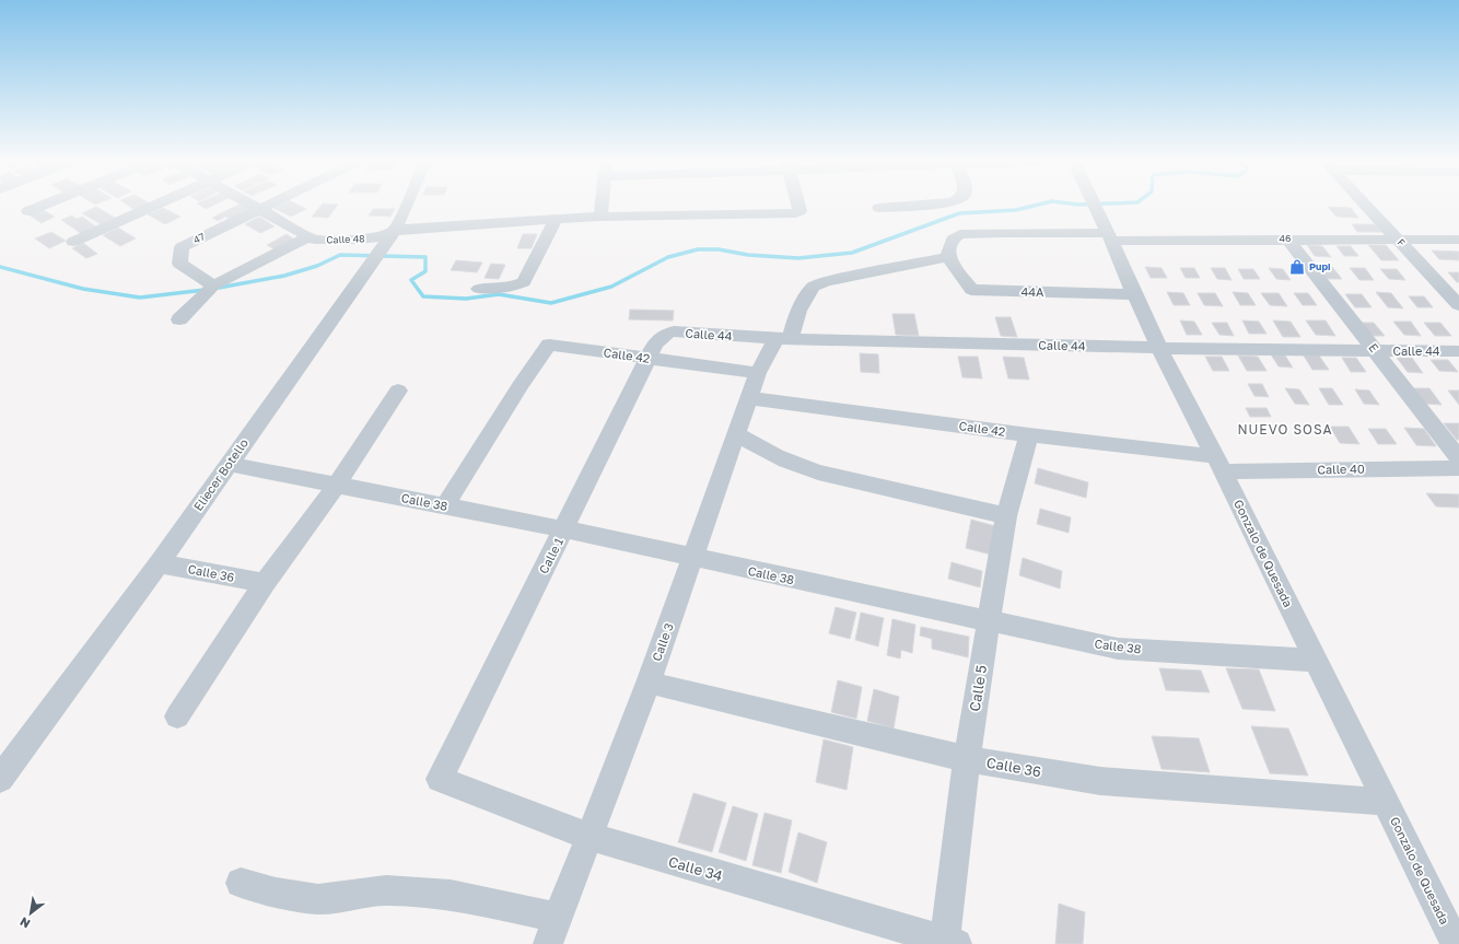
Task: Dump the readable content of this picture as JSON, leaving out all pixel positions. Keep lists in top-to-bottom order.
{
  "streets": {
    "street": [
      "47",
      "46",
      "Calle 48",
      "F",
      "44A",
      "Calle 44",
      "E",
      "Calle 42",
      "Calle 40",
      "Eliecer Botello",
      "Calle 38",
      "Gonzalo de Quesada",
      "Calle 1",
      "Calle 36",
      "Calle 3",
      "Calle 5",
      "Calle 34"
    ]
  },
  "crossings": [
    ["47", "Calle 48"],
    ["46", "F"],
    ["46", "44A"],
    ["46", "E"],
    ["46", "Gonzalo de Quesada"],
    ["46", "Calle 3"],
    ["Calle 48", "Eliecer Botello"],
    ["44A", "Gonzalo de Quesada"],
    ["44A", "Calle 3"],
    ["Calle 44", "E"],
    ["Calle 44", "Gonzalo de Quesada"],
    ["Calle 44", "Calle 1"],
    ["Calle 44", "Calle 3"],
    ["Calle 42", "Calle 40"],
    ["Calle 42", "Calle 38"],
    ["Calle 42", "Gonzalo de Quesada"],
    ["Calle 42", "Calle 1"],
    ["Calle 42", "Calle 3"],
    ["Calle 42", "Calle 5"],
    ["Calle 40", "Gonzalo de Quesada"],
    ["Eliecer Botello", "Calle 38"],
    ["Eliecer Botello", "Calle 36"],
    ["Calle 38", "Gonzalo de Quesada"],
    ["Calle 38", "Calle 1"],
    ["Calle 38", "Calle 3"],
    ["Calle 38", "Calle 5"],
    ["Gonzalo de Quesada", "Calle 36"],
    ["Calle 1", "Calle 34"],
    ["Calle 36", "Calle 3"],
    ["Calle 36", "Calle 5"],
    ["Calle 3", "Calle 34"],
    ["Calle 5", "Calle 34"]
  ],
  "districts": ["NUEVO SOSA"],
  "places": {
    "shop": ["Pupi"]
  },
  "north": "bottom left"
}
